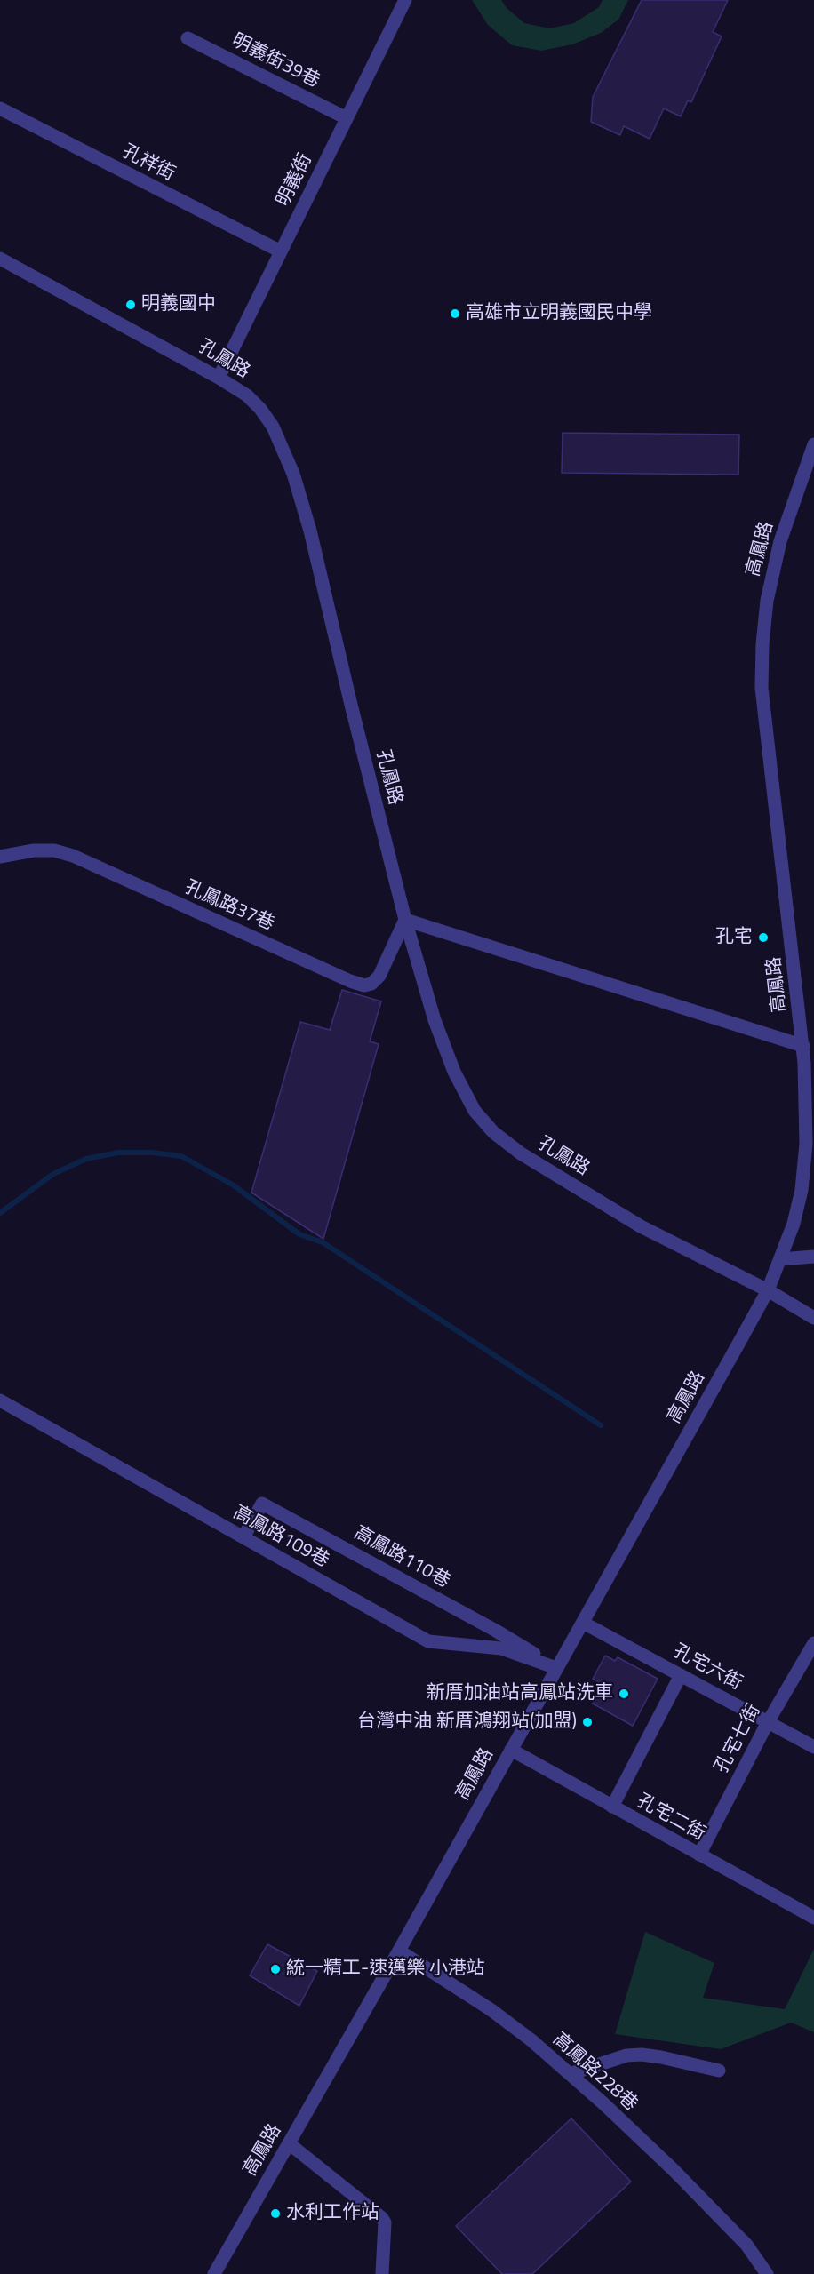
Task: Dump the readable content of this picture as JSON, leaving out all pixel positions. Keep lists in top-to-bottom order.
{
  "streets": {
    "street": [
      "明義街39巷",
      "孔祥街",
      "明義街",
      "孔鳳路",
      "高鳳路",
      "孔鳳路37巷",
      "高鳳路109巷",
      "高鳳路110巷",
      "孔宅六街",
      "孔宅七街",
      "孔宅二街",
      "高鳳路228巷"
    ]
  },
  "crossings": [
    ["明義街39巷", "明義街"],
    ["孔祥街", "明義街"],
    ["明義街", "孔鳳路"],
    ["孔鳳路", "高鳳路"],
    ["孔鳳路", "孔鳳路37巷"],
    ["高鳳路", "高鳳路109巷"],
    ["高鳳路", "高鳳路110巷"],
    ["高鳳路", "孔宅六街"],
    ["高鳳路", "孔宅二街"],
    ["高鳳路", "高鳳路228巷"],
    ["高鳳路109巷", "高鳳路110巷"],
    ["孔宅六街", "孔宅七街"],
    ["孔宅七街", "孔宅二街"]
  ],
  "places": [
    "明義國中",
    "高雄市立明義國民中學",
    "孔宅",
    "新厝加油站高鳳站洗車",
    "台灣中油 新厝鴻翔站(加盟)",
    "統一精工-速邁樂 小港站",
    "水利工作站"
  ]
}
